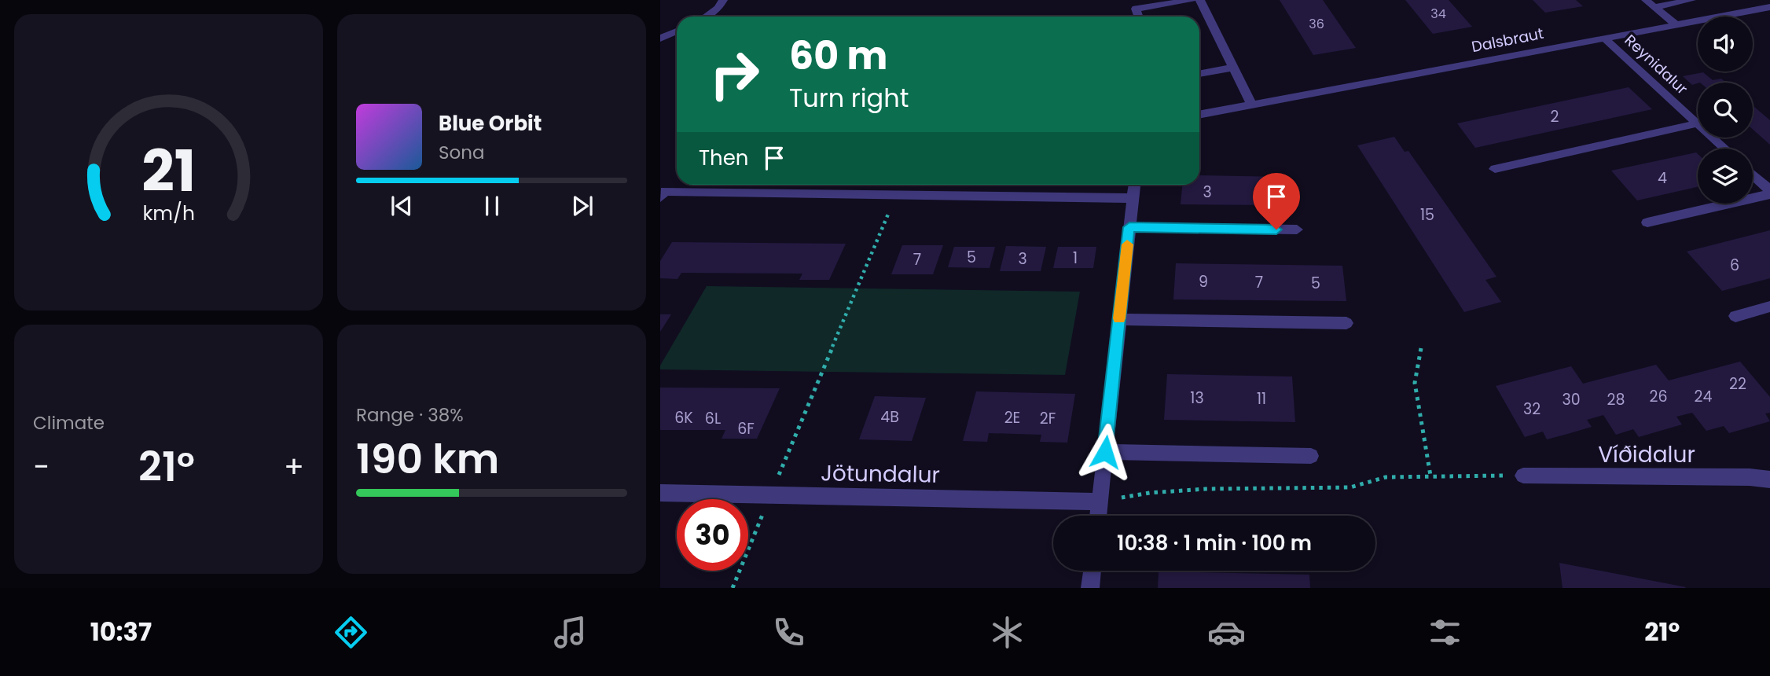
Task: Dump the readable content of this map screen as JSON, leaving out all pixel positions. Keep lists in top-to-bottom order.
{
  "streets": {
    "street": [
      "Dalsbraut",
      "Reynidalur",
      "Víðidalur",
      "Jötundalur"
    ]
  },
  "crossings": [
    ["Dalsbraut", "Reynidalur"]
  ],
  "house_numbers": [
    "34",
    "36",
    "2",
    "4",
    "3",
    "15",
    "5",
    "1",
    "3",
    "7",
    "6",
    "9",
    "7",
    "5",
    "22",
    "26",
    "24",
    "13",
    "11",
    "30",
    "28",
    "32",
    "4B",
    "6K",
    "2E",
    "6L",
    "2F",
    "6F"
  ],
  "page": {
    "turn": ["60 m", "Turn right"],
    "song": ["Blue Orbit", "Sona"],
    "then": "Then",
    "tile": [
      "Climate",
      ["Range · 38%", "190 km"]
    ],
    "heat": ["−", "21°", "+"],
    "limit": "30",
    "trip": "10:38 · 1 min · 100 m",
    "tabs": ["10:37", "21°"],
    "gauge": ["21", "km/h"]
  }
}
